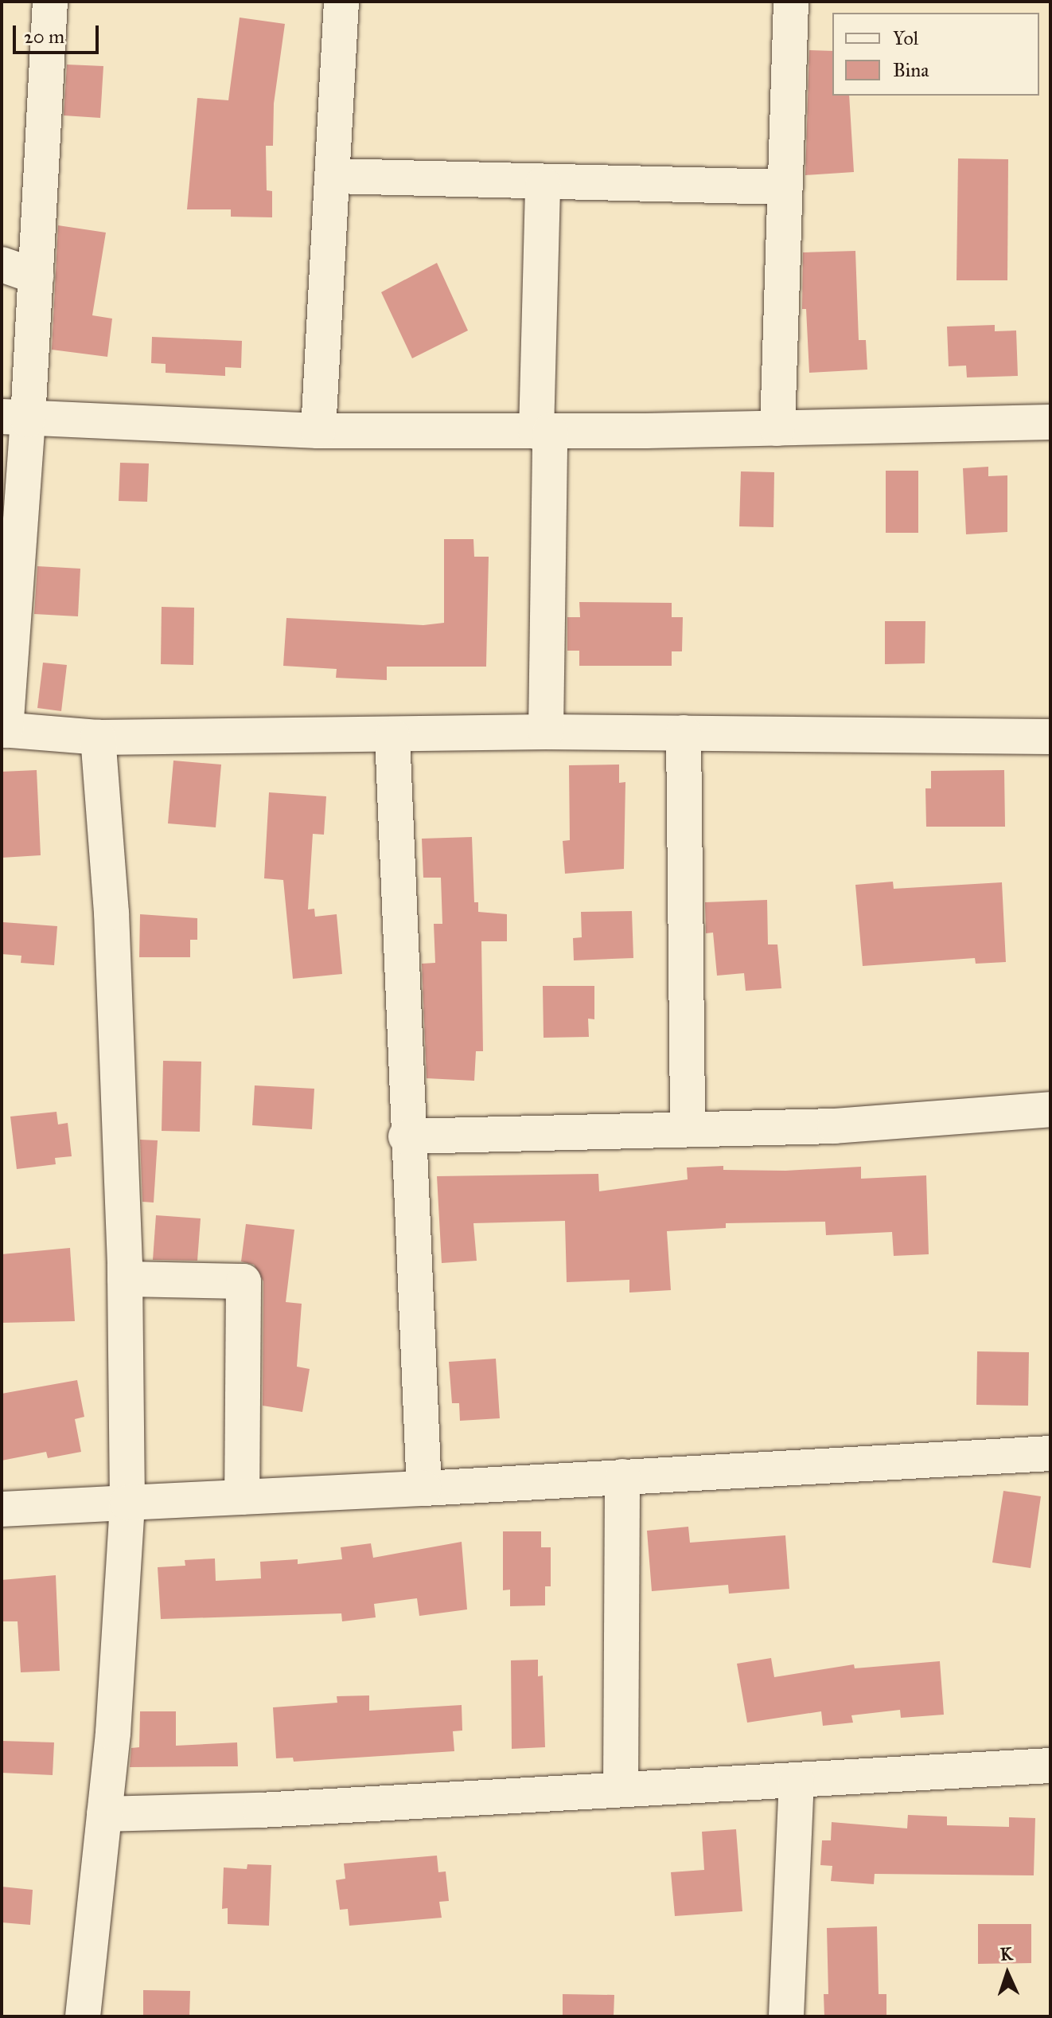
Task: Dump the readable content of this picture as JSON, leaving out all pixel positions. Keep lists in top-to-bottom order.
{
  "legend": ["Yol", "Bina"],
  "scale_bar": "20 m",
  "north": "top"
}
